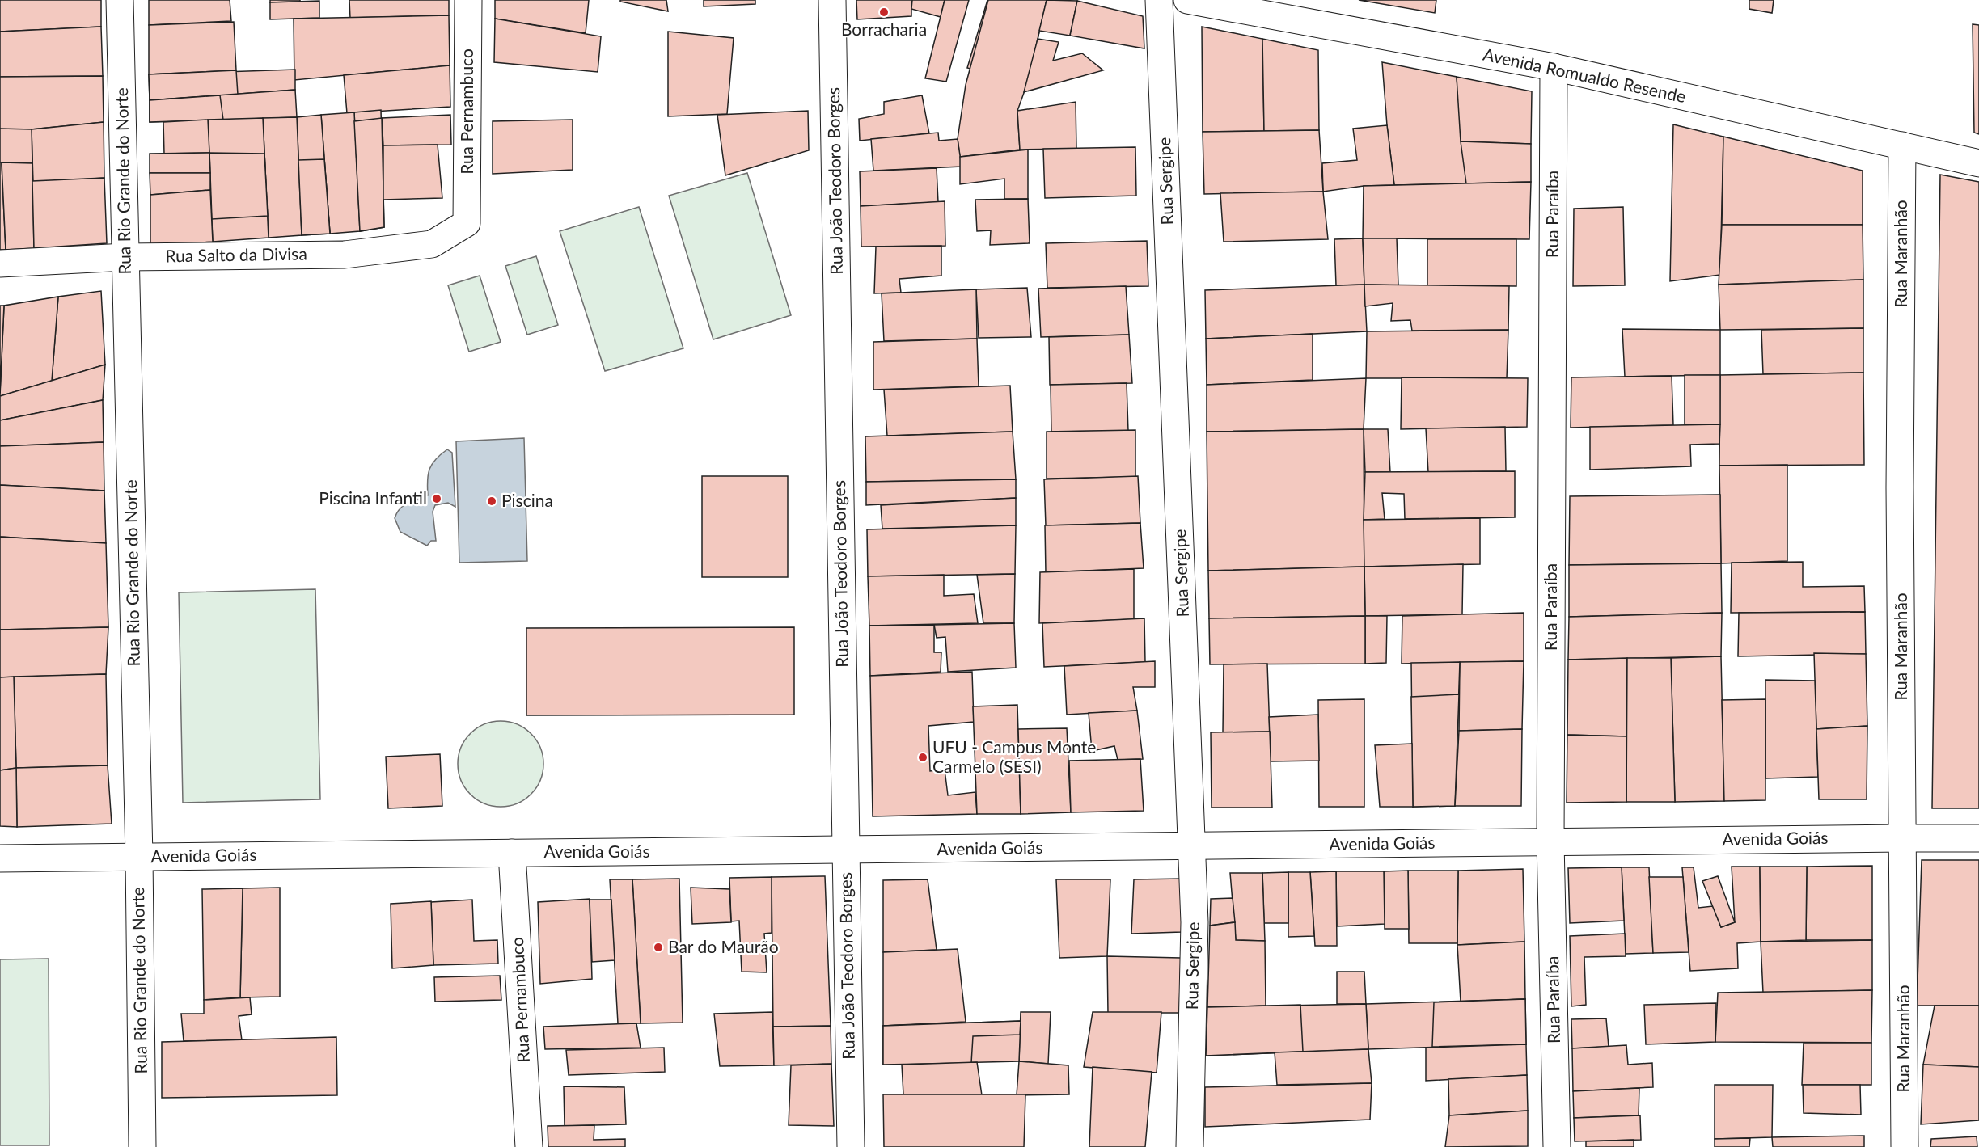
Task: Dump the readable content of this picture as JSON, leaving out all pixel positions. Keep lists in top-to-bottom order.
{
  "streets": {
    "street": [
      "Avenida Romualdo Resende",
      "Rua Pernambuco",
      "Rua Rio Grande do Norte",
      "Rua João Teodoro Borges",
      "Rua Sergipe",
      "Rua Paraíba",
      "Rua Maranhão",
      "Rua Salto da Divisa",
      "Avenida Goiás"
    ]
  },
  "crossings": [
    ["Avenida Romualdo Resende", "Rua Paraíba"],
    ["Avenida Romualdo Resende", "Rua Maranhão"],
    ["Rua Pernambuco", "Rua Salto da Divisa"],
    ["Rua Pernambuco", "Avenida Goiás"],
    ["Rua Rio Grande do Norte", "Rua Salto da Divisa"],
    ["Rua Rio Grande do Norte", "Avenida Goiás"],
    ["Rua João Teodoro Borges", "Avenida Goiás"],
    ["Rua Sergipe", "Avenida Goiás"],
    ["Rua Paraíba", "Avenida Goiás"],
    ["Rua Maranhão", "Avenida Goiás"]
  ],
  "places": [
    "Borracharia",
    "Piscina Infantil",
    "Piscina",
    "UFU - Campus Monte Carmelo (SESI)",
    "Bar do Maurão"
  ]
}
